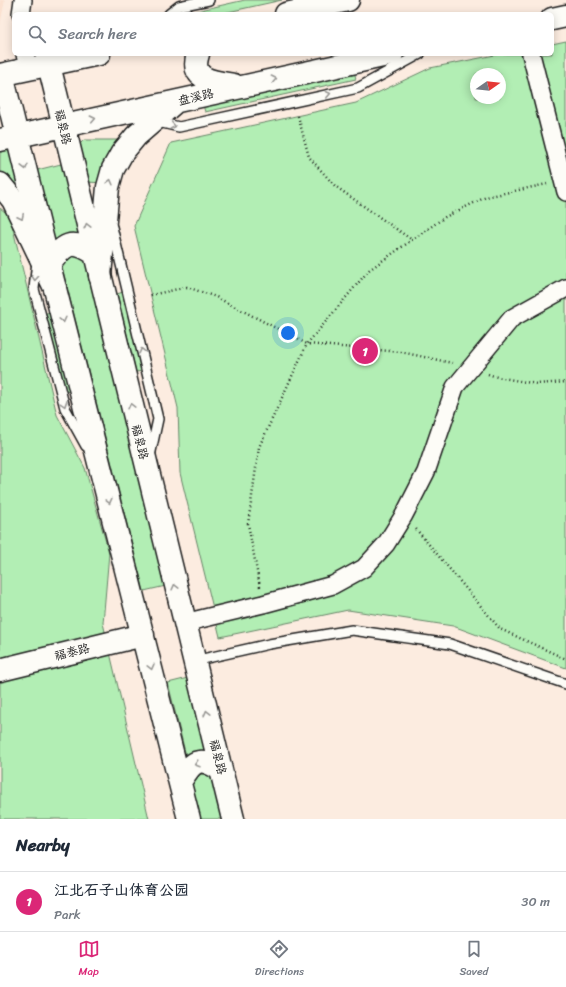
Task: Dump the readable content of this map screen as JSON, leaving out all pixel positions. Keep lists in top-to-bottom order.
{
  "streets": {
    "main road": ["盘溪路", "福泉路", "福泰路"]
  },
  "crossings": [
    ["盘溪路", "福泉路"]
  ],
  "north": "right",
  "page": {
    "search": "Search here",
    "pins": "1",
    "heading": "Nearby",
    "list": [
      {
        "mark": "1",
        "name": "江北石子山体育公园",
        "note": "Park",
        "value": "30 m"
      }
    ],
    "nav": ["Map", "Directions", "Saved"]
  }
}
